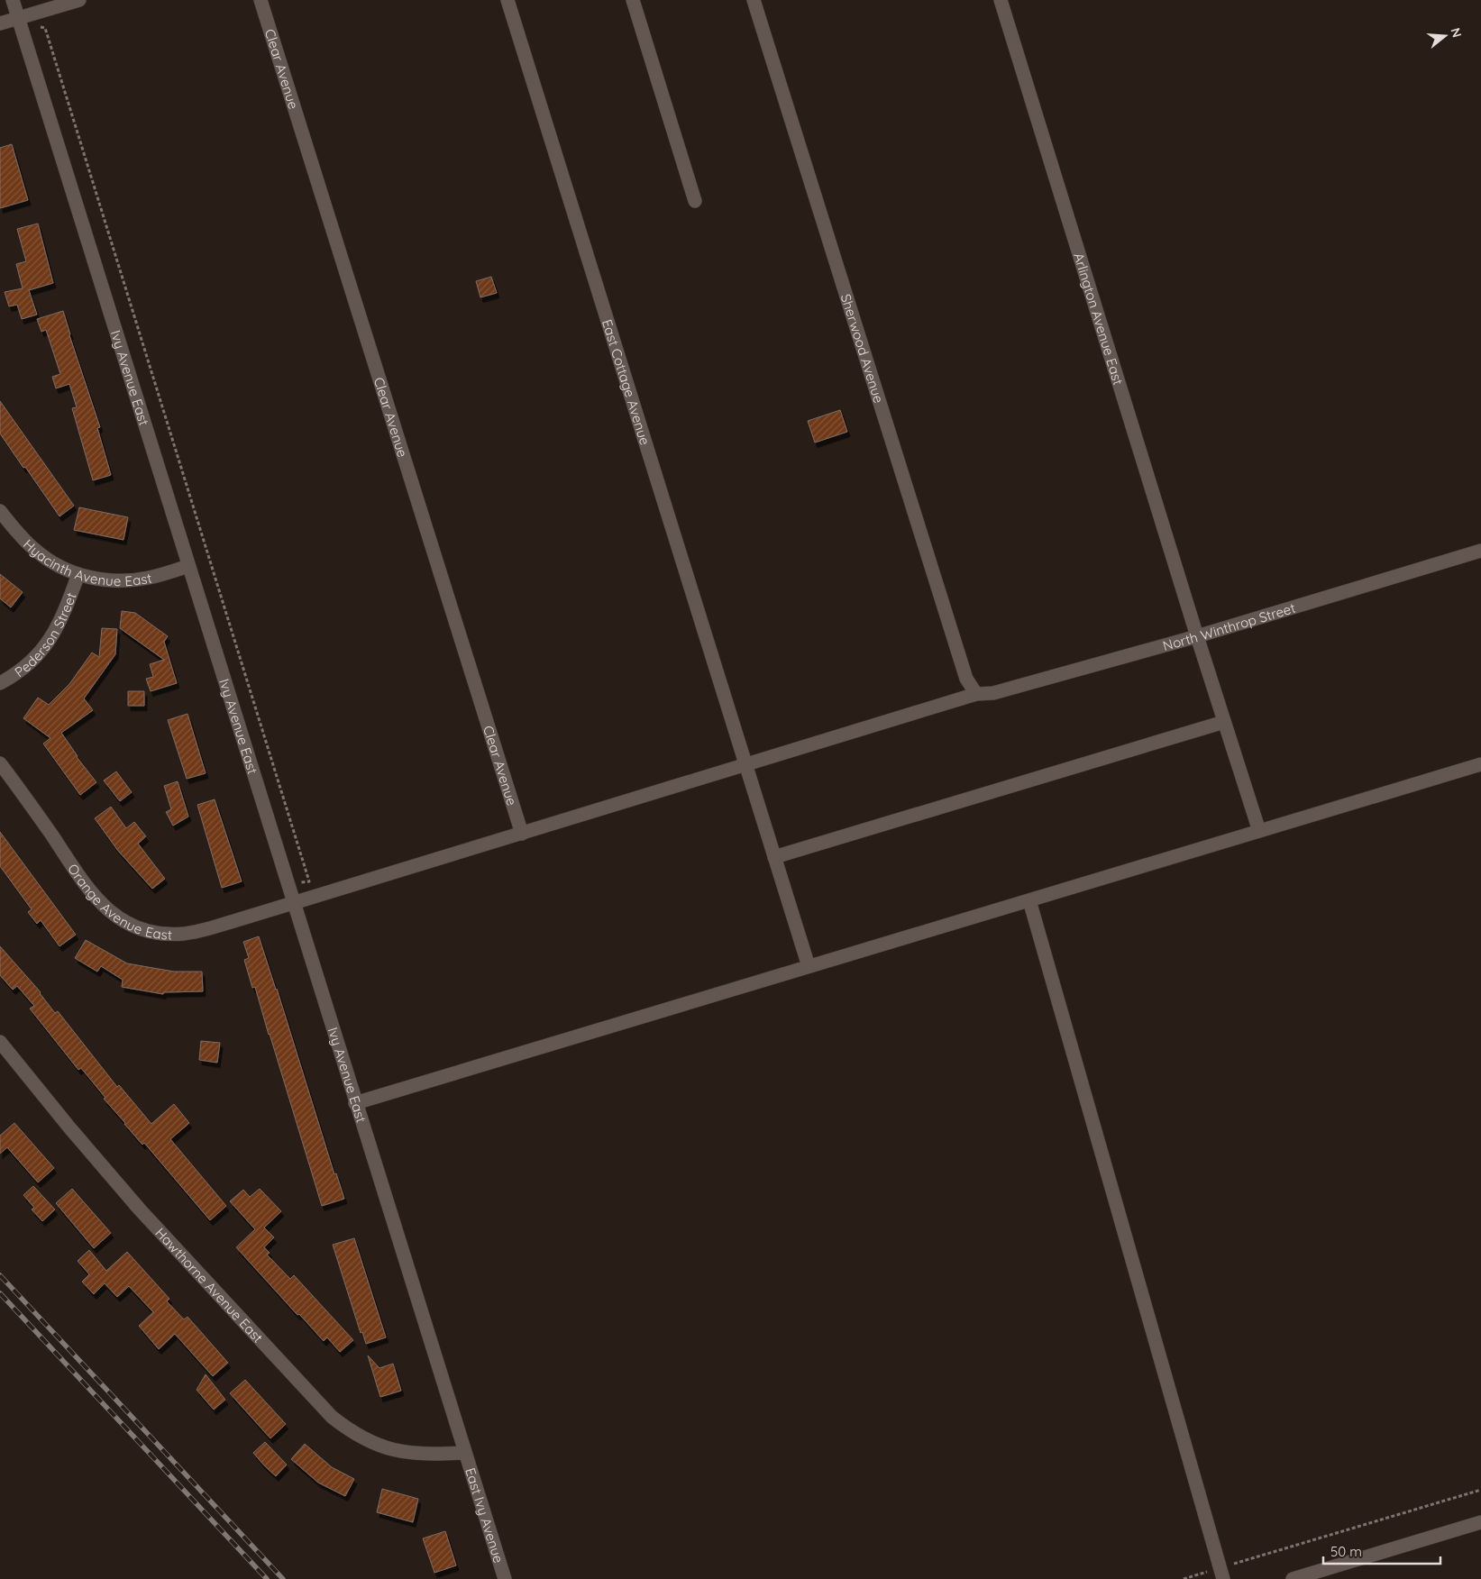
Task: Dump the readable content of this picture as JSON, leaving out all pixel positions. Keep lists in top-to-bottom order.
{
  "streets": {
    "street": [
      "Clear Avenue",
      "Arlington Avenue East",
      "Sherwood Avenue",
      "Ivy Avenue East",
      "East Cottage Avenue",
      "Hyacinth Avenue East",
      "North Winthrop Street",
      "Pederson Street",
      "Orange Avenue East",
      "Hawthorne Avenue East",
      "East Ivy Avenue"
    ]
  },
  "crossings": [
    ["Clear Avenue", "Orange Avenue East"],
    ["Arlington Avenue East", "North Winthrop Street"],
    ["Sherwood Avenue", "North Winthrop Street"],
    ["Ivy Avenue East", "Hyacinth Avenue East"],
    ["Ivy Avenue East", "Orange Avenue East"],
    ["Ivy Avenue East", "Hawthorne Avenue East"],
    ["Ivy Avenue East", "East Ivy Avenue"],
    ["East Cottage Avenue", "North Winthrop Street"],
    ["East Cottage Avenue", "Orange Avenue East"],
    ["Hyacinth Avenue East", "Pederson Street"],
    ["North Winthrop Street", "Orange Avenue East"],
    ["Hawthorne Avenue East", "East Ivy Avenue"]
  ],
  "scale_bar": "50 m",
  "north": "right"
}
